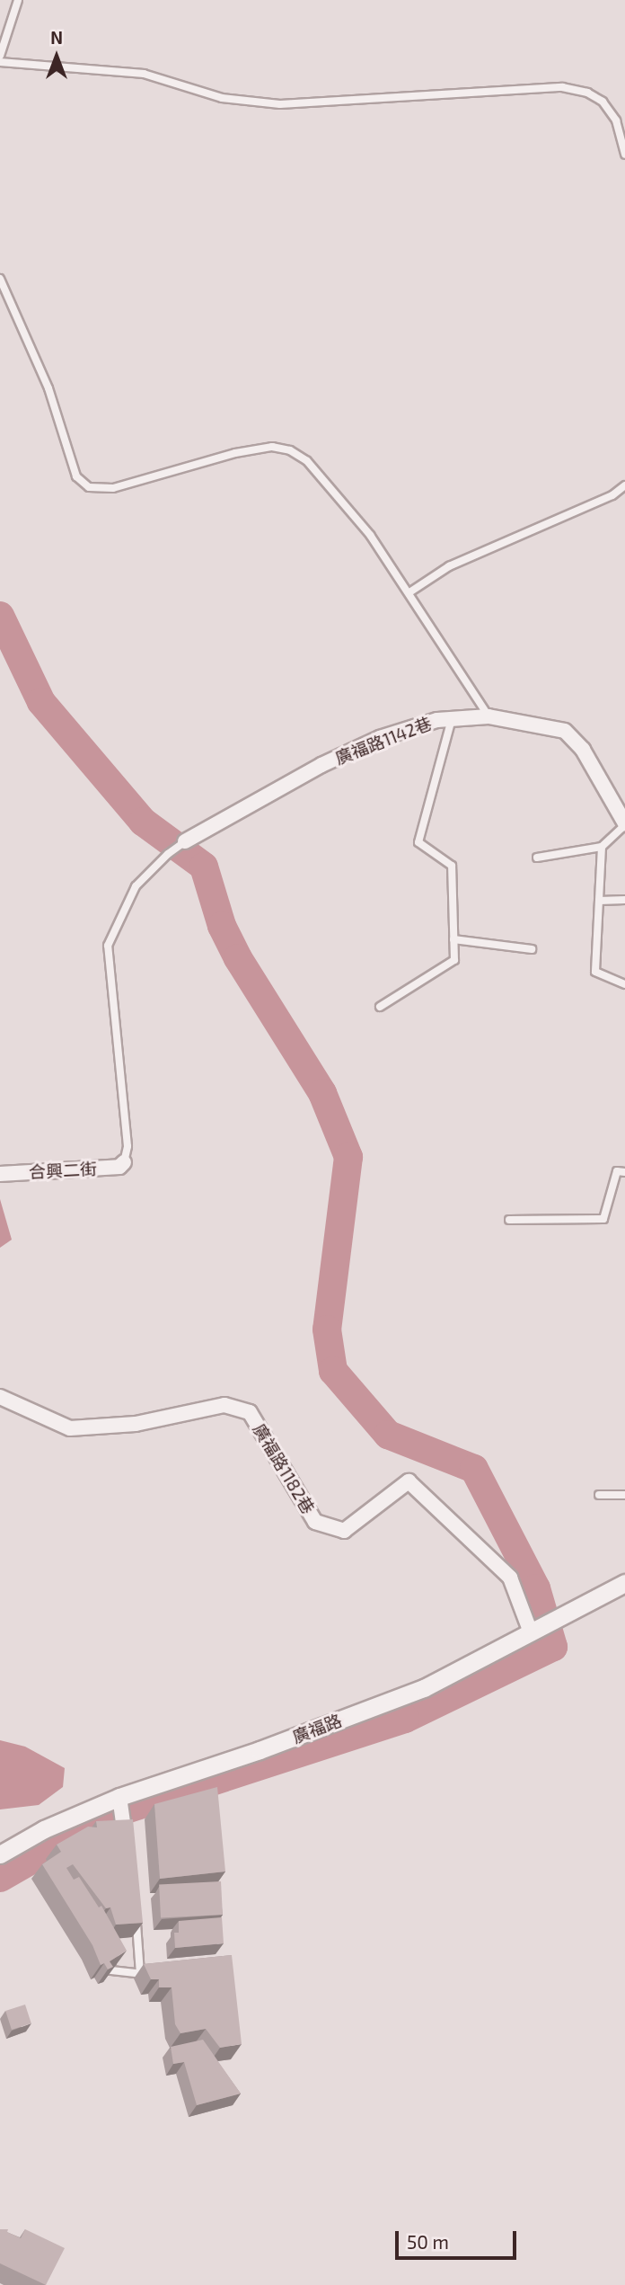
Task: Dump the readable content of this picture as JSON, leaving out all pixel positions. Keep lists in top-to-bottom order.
{
  "streets": {
    "street": [
      "廣福路1142巷",
      "合興二街",
      "廣福路1182巷",
      "廣福路"
    ]
  },
  "crossings": [
    ["廣福路1182巷", "廣福路"]
  ],
  "scale_bar": "50 m",
  "north": "top"
}
